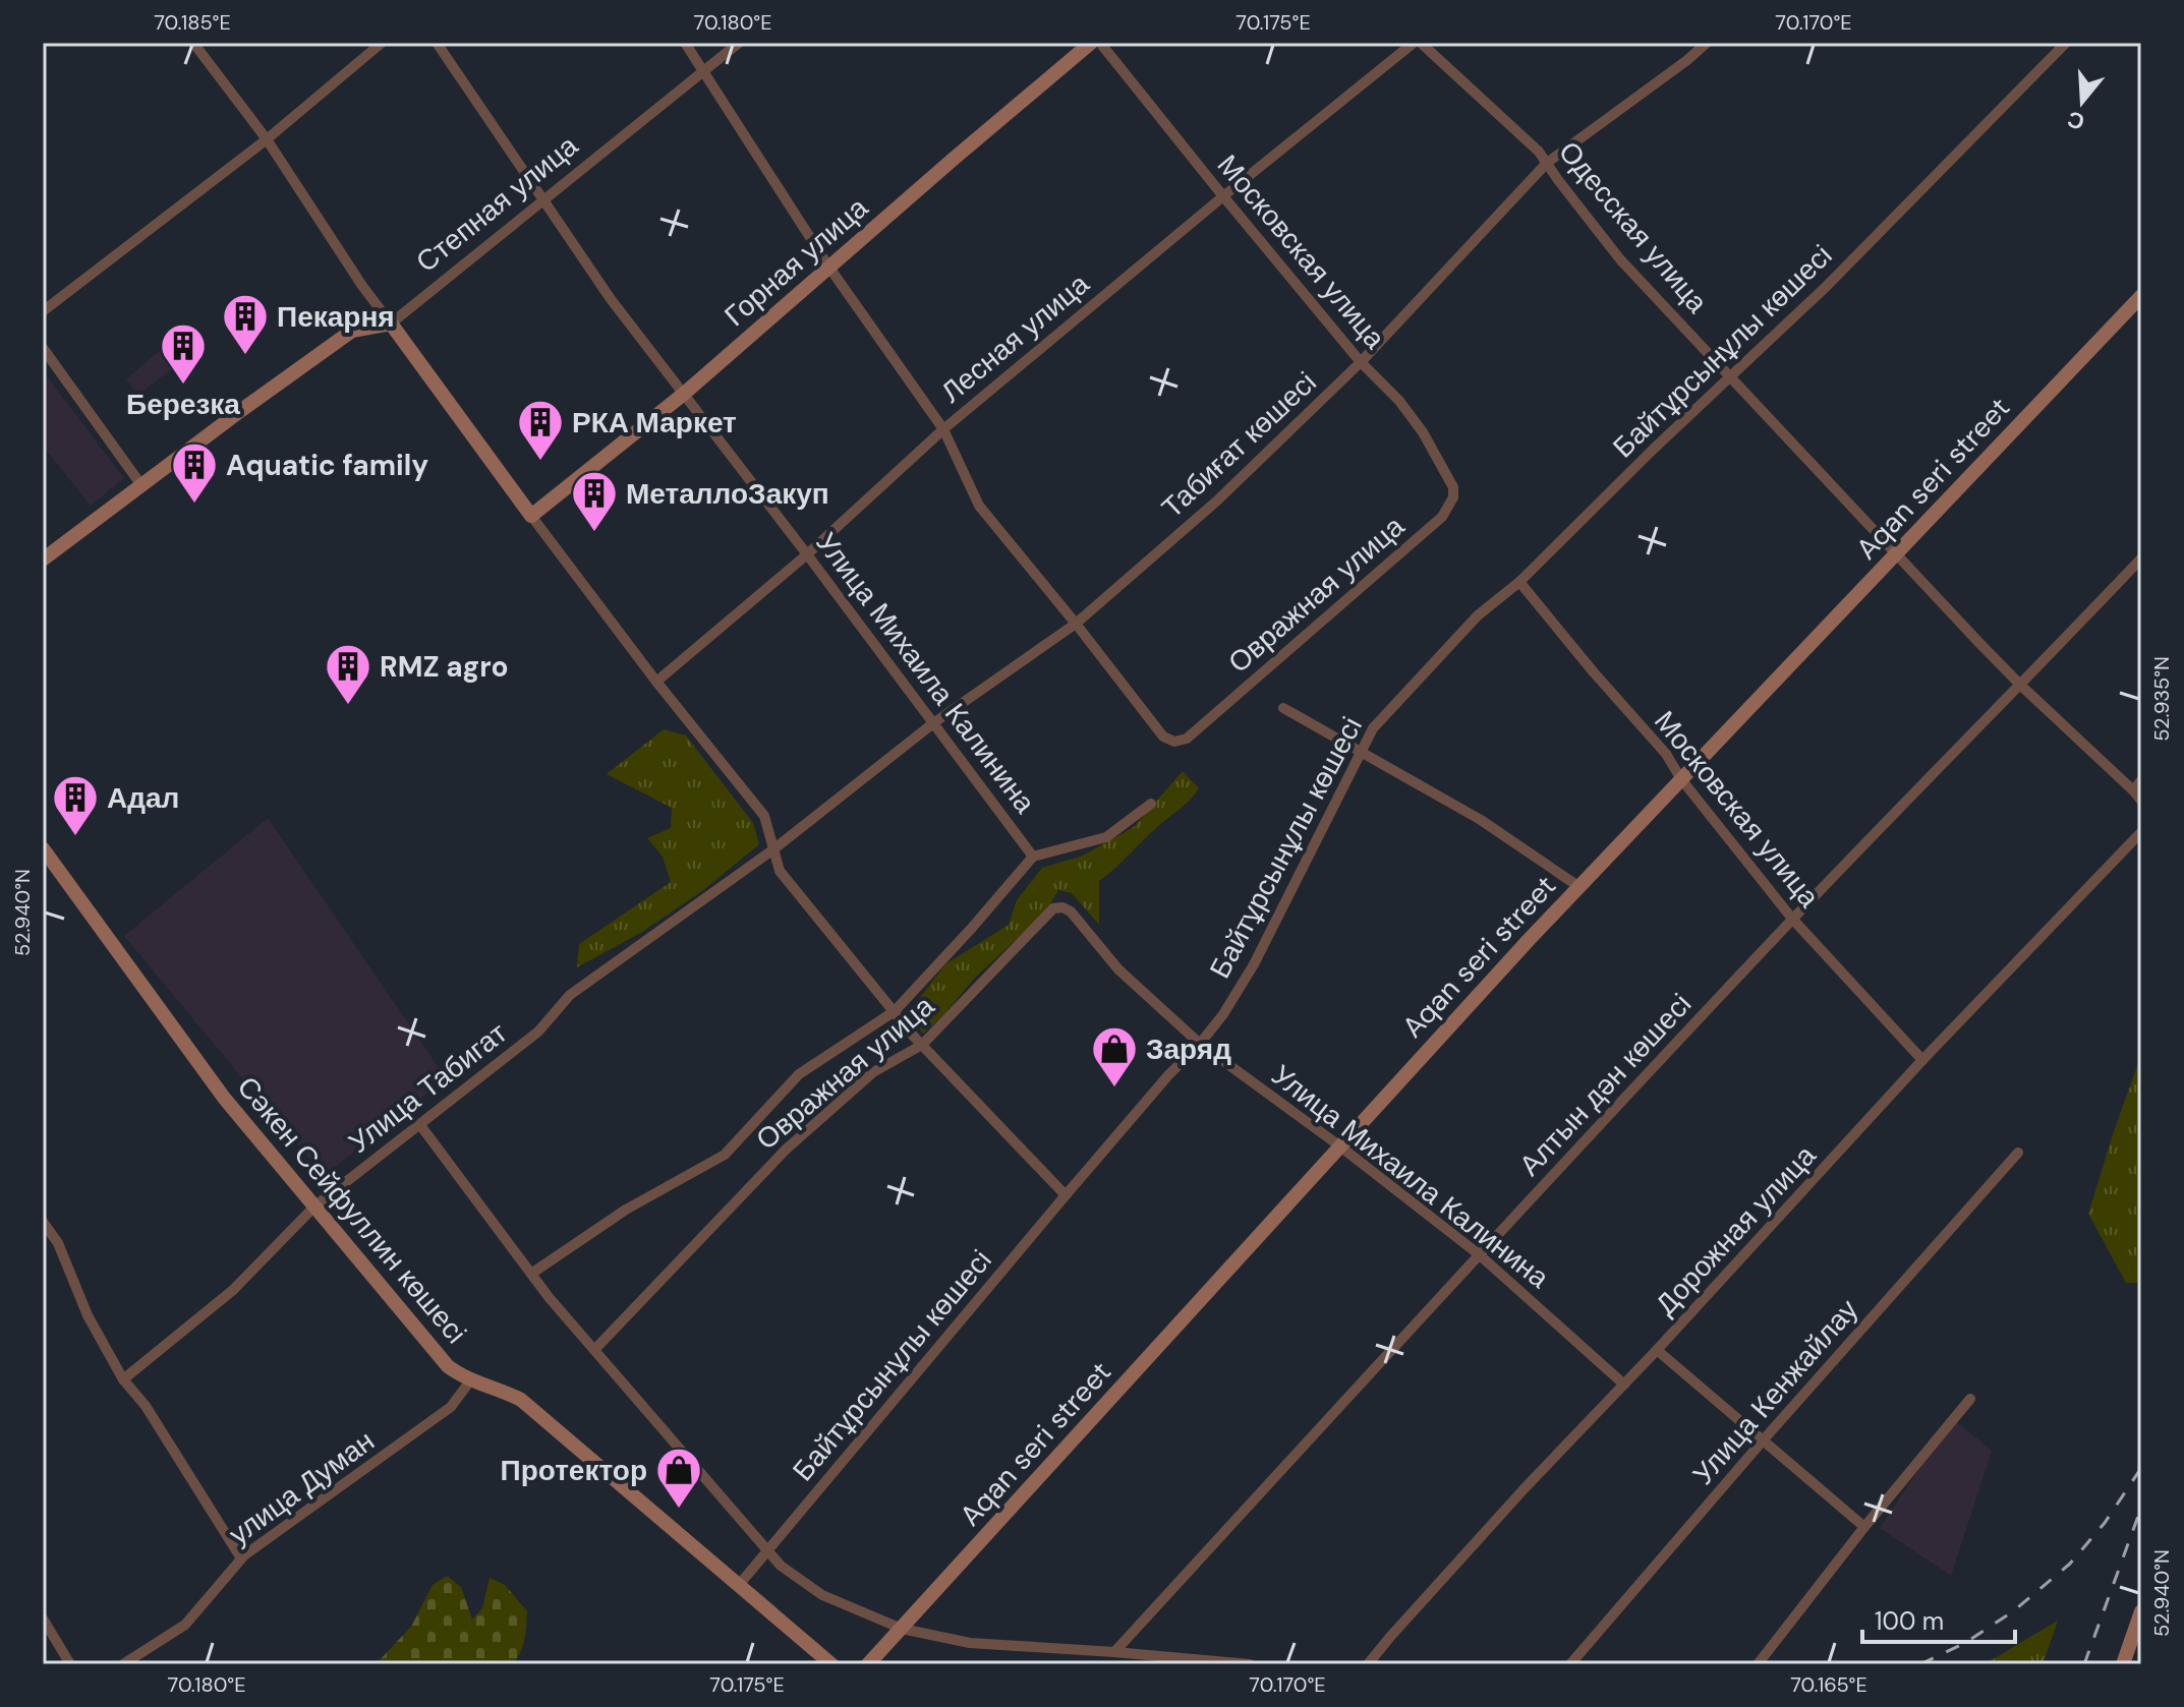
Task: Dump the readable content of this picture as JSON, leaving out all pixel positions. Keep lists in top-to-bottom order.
{
  "streets": {
    "street": [
      "Степная улица",
      "Одесская улица",
      "Московская улица",
      "Горная улица",
      "Лесная улица",
      "Байтұрсынұлы көшесі",
      "Табиғат көшесі",
      "Aqan seri street",
      "Овражная улица",
      "Улица Михаила Калинина",
      "Алтын дән көшесі",
      "Улица Табигат",
      "Сәкен Сейфуллин көшесі",
      "Дорожная улица",
      "Улица Кенжайлау",
      "улица Думан"
    ]
  },
  "crossings": [
    ["Степная улица", "Улица Михаила Калинина"],
    ["Одесская улица", "Байтұрсынұлы көшесі"],
    ["Одесская улица", "Табиғат көшесі"],
    ["Одесская улица", "Aqan seri street"],
    ["Одесская улица", "Алтын дән көшесі"],
    ["Московская улица", "Лесная улица"],
    ["Московская улица", "Байтұрсынұлы көшесі"],
    ["Московская улица", "Табиғат көшесі"],
    ["Московская улица", "Aqan seri street"],
    ["Московская улица", "Овражная улица"],
    ["Московская улица", "Алтын дән көшесі"],
    ["Московская улица", "Дорожная улица"],
    ["Горная улица", "Улица Михаила Калинина"],
    ["Лесная улица", "Улица Михаила Калинина"],
    ["Байтұрсынұлы көшесі", "Овражная улица"],
    ["Байтұрсынұлы көшесі", "Улица Михаила Калинина"],
    ["Байтұрсынұлы көшесі", "Сәкен Сейфуллин көшесі"],
    ["Табиғат көшесі", "Овражная улица"],
    ["Табиғат көшесі", "Улица Михаила Калинина"],
    ["Табиғат көшесі", "Улица Табигат"],
    ["Aqan seri street", "Улица Михаила Калинина"],
    ["Овражная улица", "Улица Михаила Калинина"],
    ["Улица Михаила Калинина", "Алтын дән көшесі"],
    ["Улица Михаила Калинина", "Дорожная улица"],
    ["Улица Табигат", "Сәкен Сейфуллин көшесі"],
    ["Сәкен Сейфуллин көшесі", "улица Думан"]
  ],
  "places": {
    "building": [
      "Пекарня",
      "Березка",
      "РКА Маркет",
      "Aquatic family",
      "МеталлоЗакуп",
      "RMZ agro",
      "Адал"
    ],
    "shop": ["Заряд", "Протектор"]
  },
  "scale_bar": "100 m",
  "north": "bottom",
  "coordinates": [
    "70.185°E",
    "70.180°E",
    "70.175°E",
    "70.170°E",
    "52.935°N",
    "52.940°N",
    "70.165°E"
  ]
}
